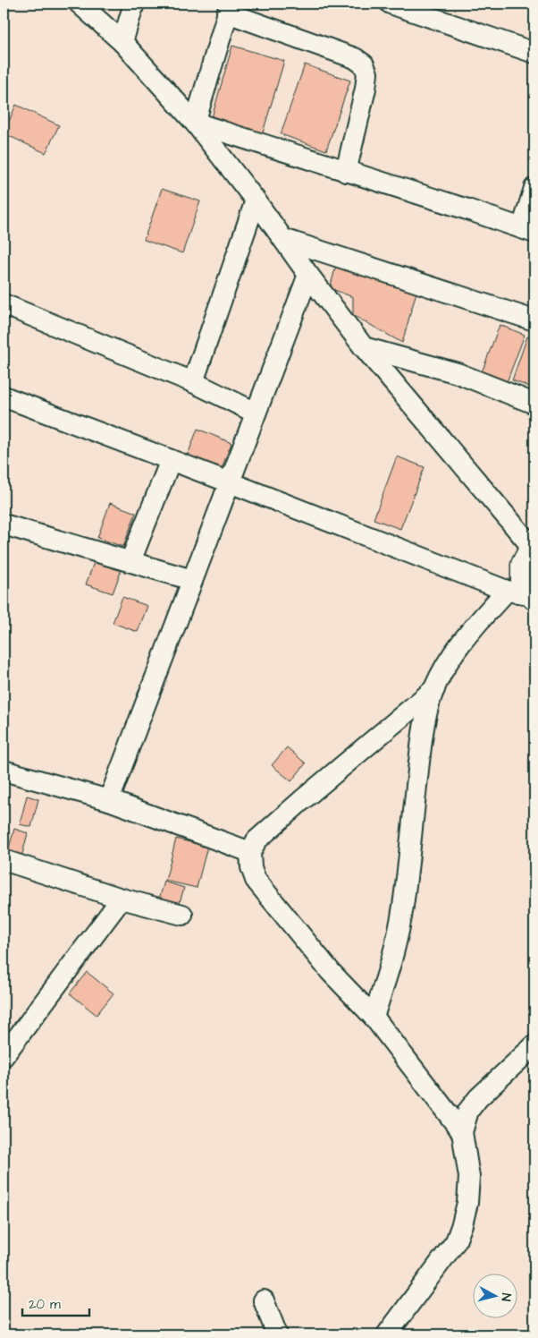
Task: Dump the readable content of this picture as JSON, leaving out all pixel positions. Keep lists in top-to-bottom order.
{
  "scale_bar": "20 m",
  "north": "right"
}
